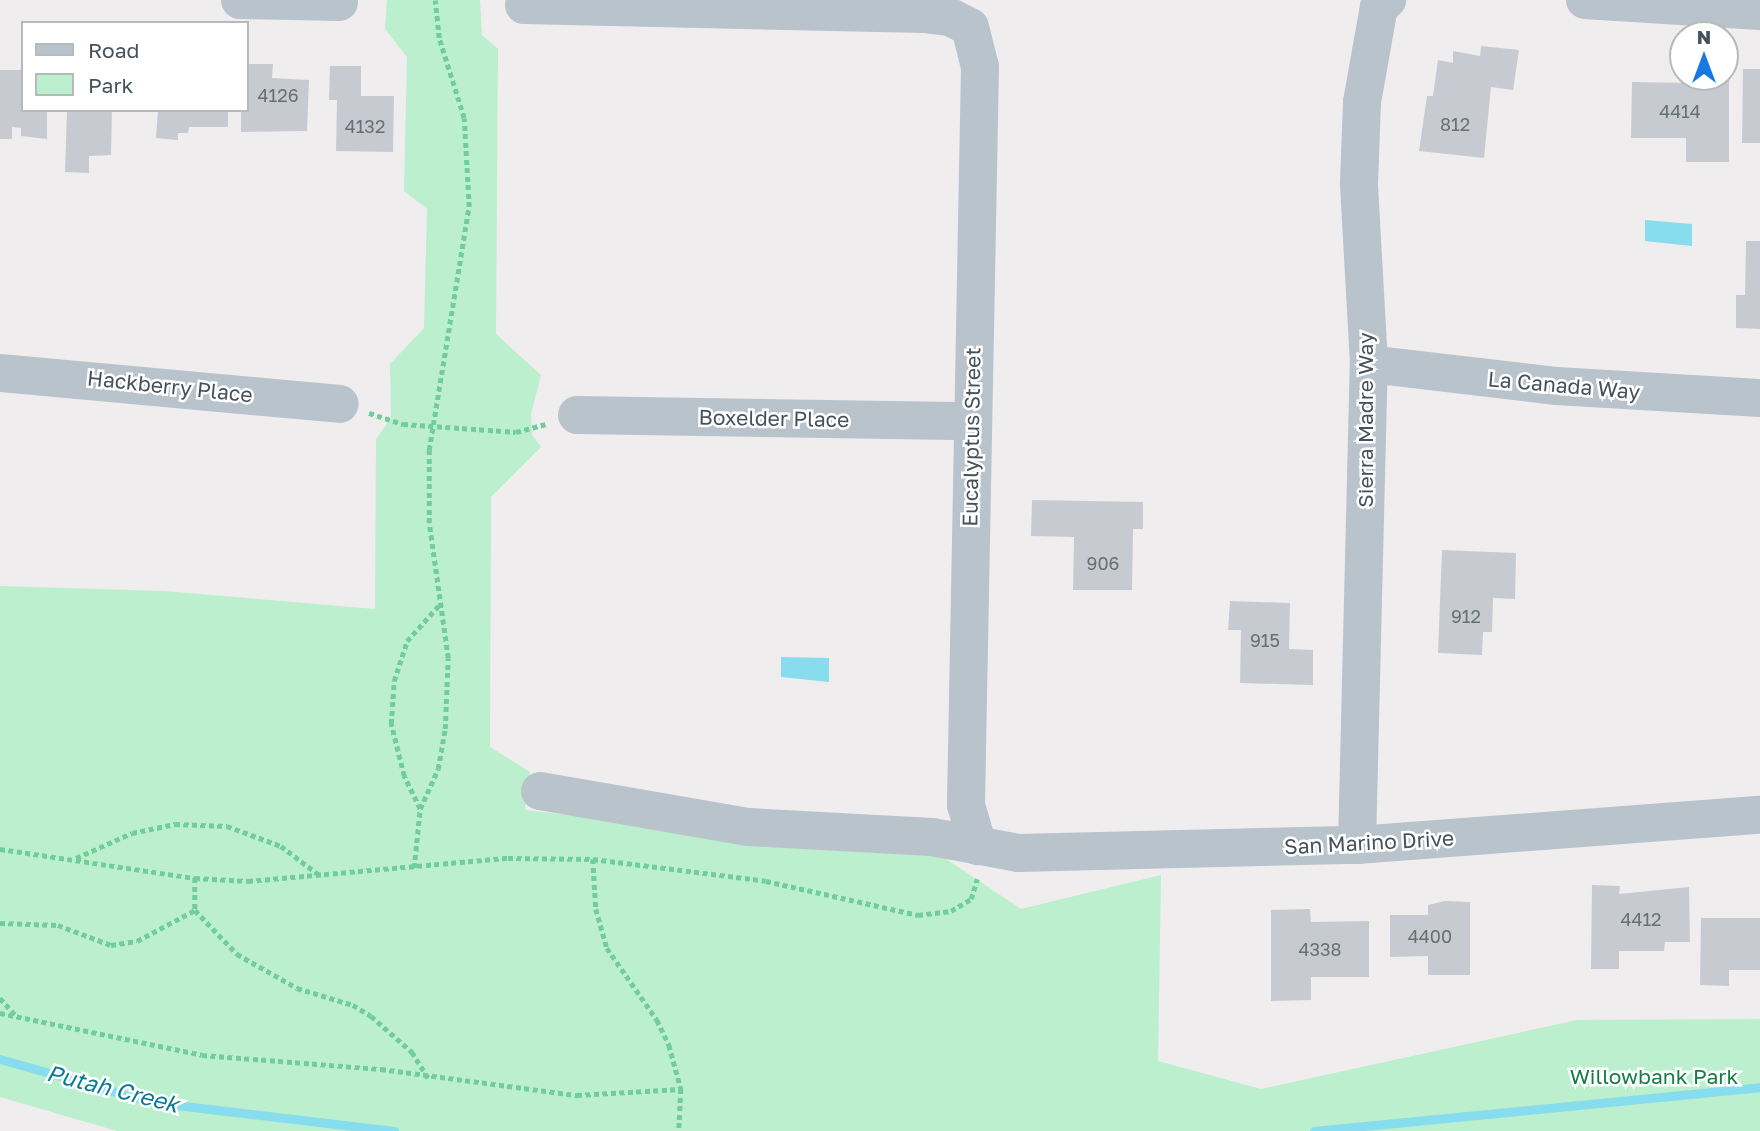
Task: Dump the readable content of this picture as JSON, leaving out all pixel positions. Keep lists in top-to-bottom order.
{
  "streets": {
    "street": [
      "La Canada Way",
      "Hackberry Place",
      "Boxelder Place",
      "Sierra Madre Way",
      "Eucalyptus Street",
      "San Marino Drive"
    ]
  },
  "crossings": [
    ["La Canada Way", "Sierra Madre Way"],
    ["Boxelder Place", "Eucalyptus Street"],
    ["Sierra Madre Way", "San Marino Drive"],
    ["Eucalyptus Street", "San Marino Drive"]
  ],
  "water": ["Putah Creek"],
  "parks": ["Willowbank Park"],
  "house_numbers": [
    "4126",
    "4414",
    "812",
    "4132",
    "906",
    "912",
    "915",
    "4412",
    "4400",
    "4338"
  ],
  "legend": ["Road", "Park"],
  "north": "top"
}
